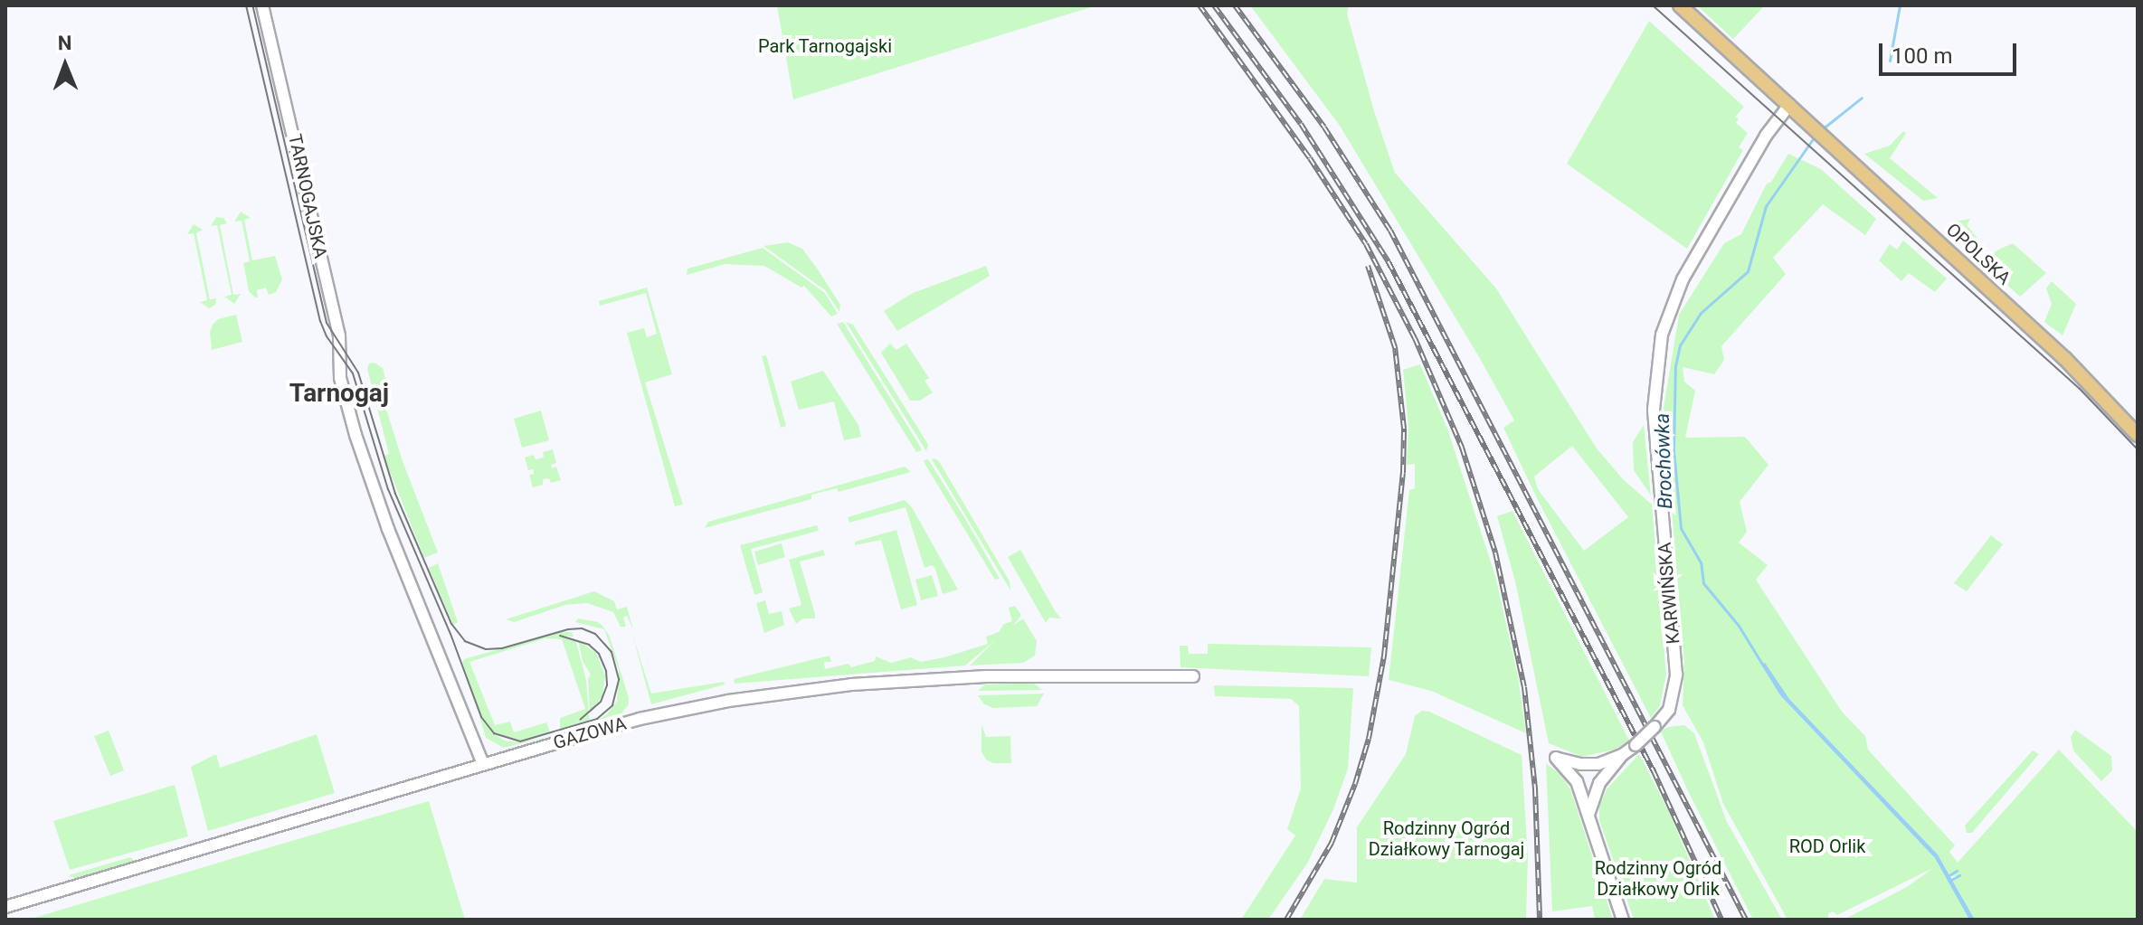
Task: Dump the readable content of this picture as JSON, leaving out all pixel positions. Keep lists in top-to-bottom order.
{
  "streets": {
    "main road": ["OPOLSKA"],
    "street": ["TARNOGAJSKA", "KARWIŃSKA", "GAZOWA"]
  },
  "crossings": [
    ["TARNOGAJSKA", "GAZOWA"],
    ["OPOLSKA", "KARWIŃSKA"]
  ],
  "districts": ["Tarnogaj"],
  "water": ["Brochówka"],
  "parks": [
    "Park Tarnogajski",
    "Rodzinny Ogród Działkowy Tarnogaj",
    "ROD Orlik",
    "Rodzinny Ogród Działkowy Orlik"
  ],
  "scale_bar": "100 m",
  "north": "top"
}
